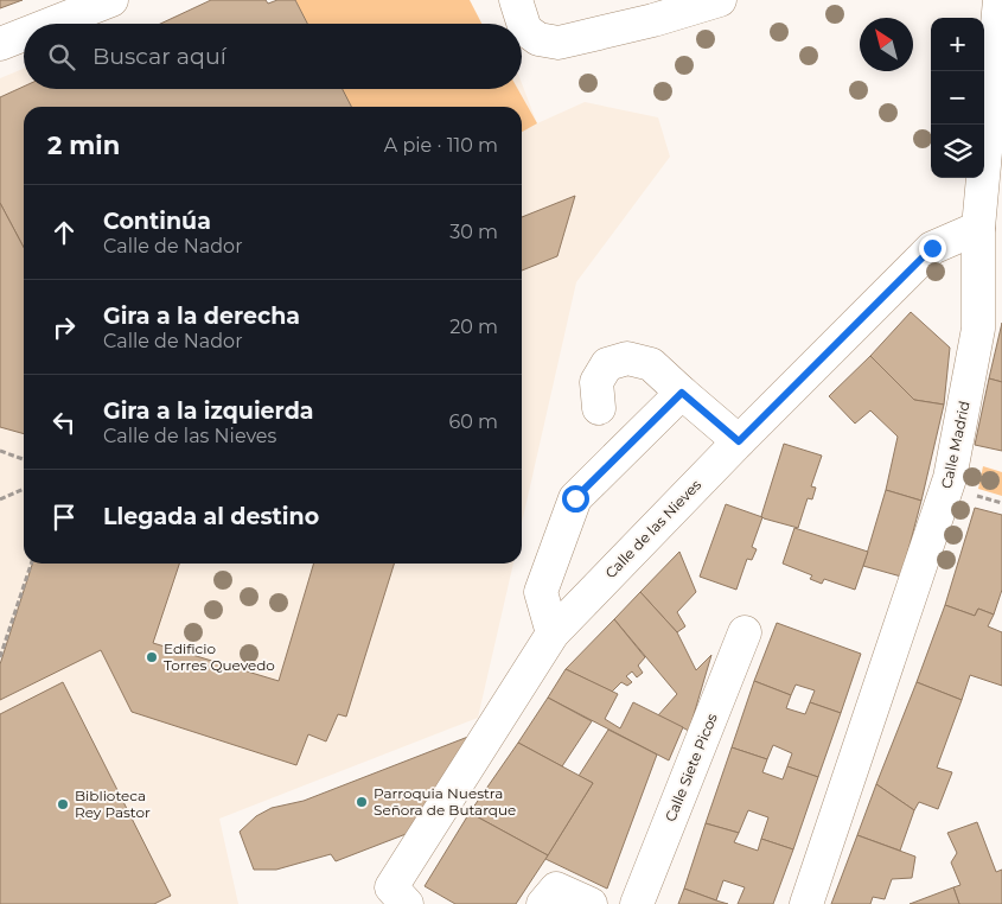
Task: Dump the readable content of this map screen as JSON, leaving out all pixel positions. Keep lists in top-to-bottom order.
{
  "streets": {
    "street": ["Calle Madrid", "Calle de las Nieves", "Calle Siete Picos"]
  },
  "crossings": [
    ["Calle Madrid", "Calle de las Nieves"]
  ],
  "places": ["Edificio Torres Quevedo", "Parroquia Nuestra Señora de Butarque", "Biblioteca Rey Pastor"],
  "north": "top left",
  "page": {
    "map_buttons": ["+", "−"],
    "search": "Buscar aquí",
    "heading": ["2 min", "A pie · 110 m"],
    "list": [
      ["Continúa", "Calle de Nador", "30 m"],
      ["Gira a la derecha", "Calle de Nador", "20 m"],
      ["Gira a la izquierda", "Calle de las Nieves", "60 m"],
      "Llegada al destino"
    ]
  }
}
